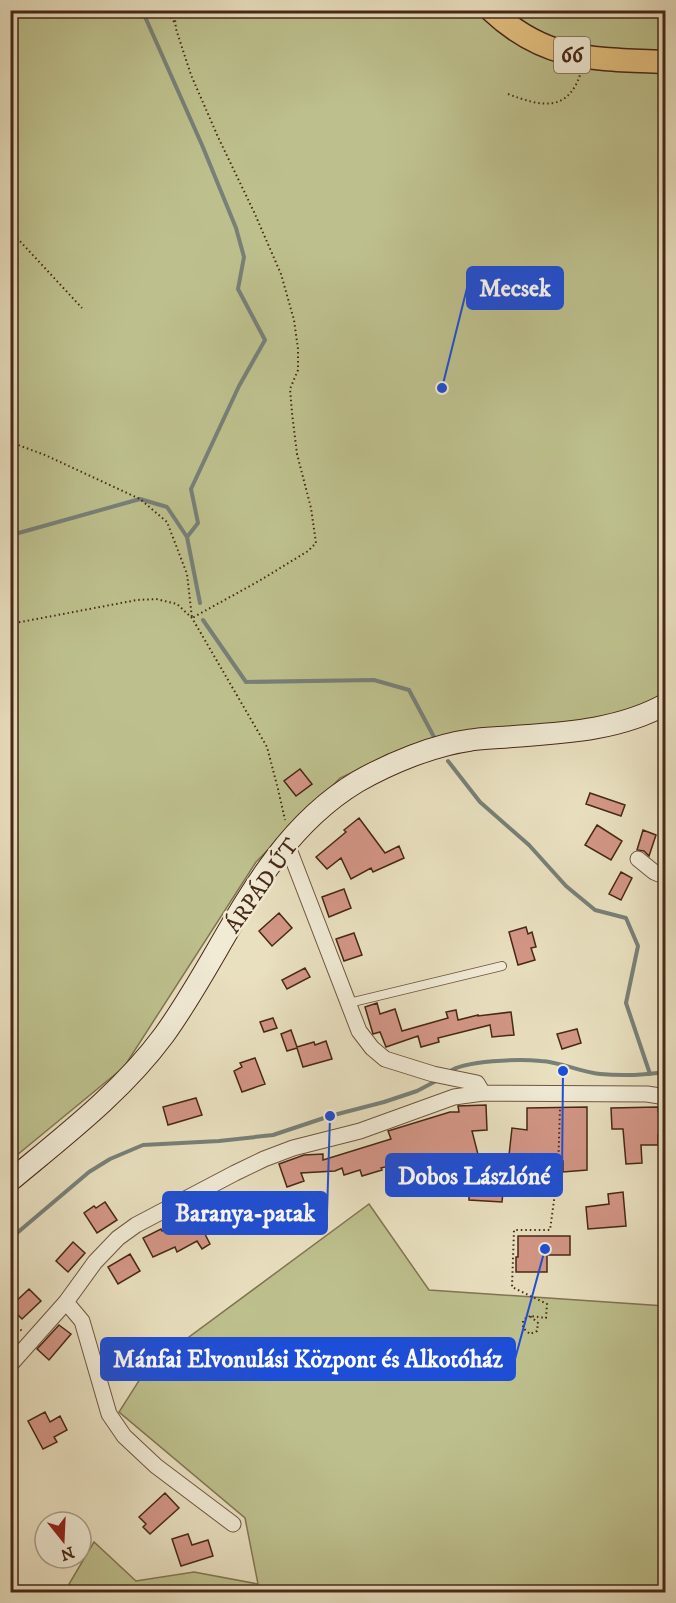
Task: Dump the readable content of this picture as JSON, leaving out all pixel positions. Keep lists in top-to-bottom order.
{
  "streets": {
    "main road": ["66", "ÁRPÁD ÚT"]
  },
  "places": [
    "Mecsek",
    "Dobos Lászlóné",
    "Baranya-patak",
    "Mánfai Elvonulási Központ és Alkotóház"
  ],
  "north": "bottom"
}
